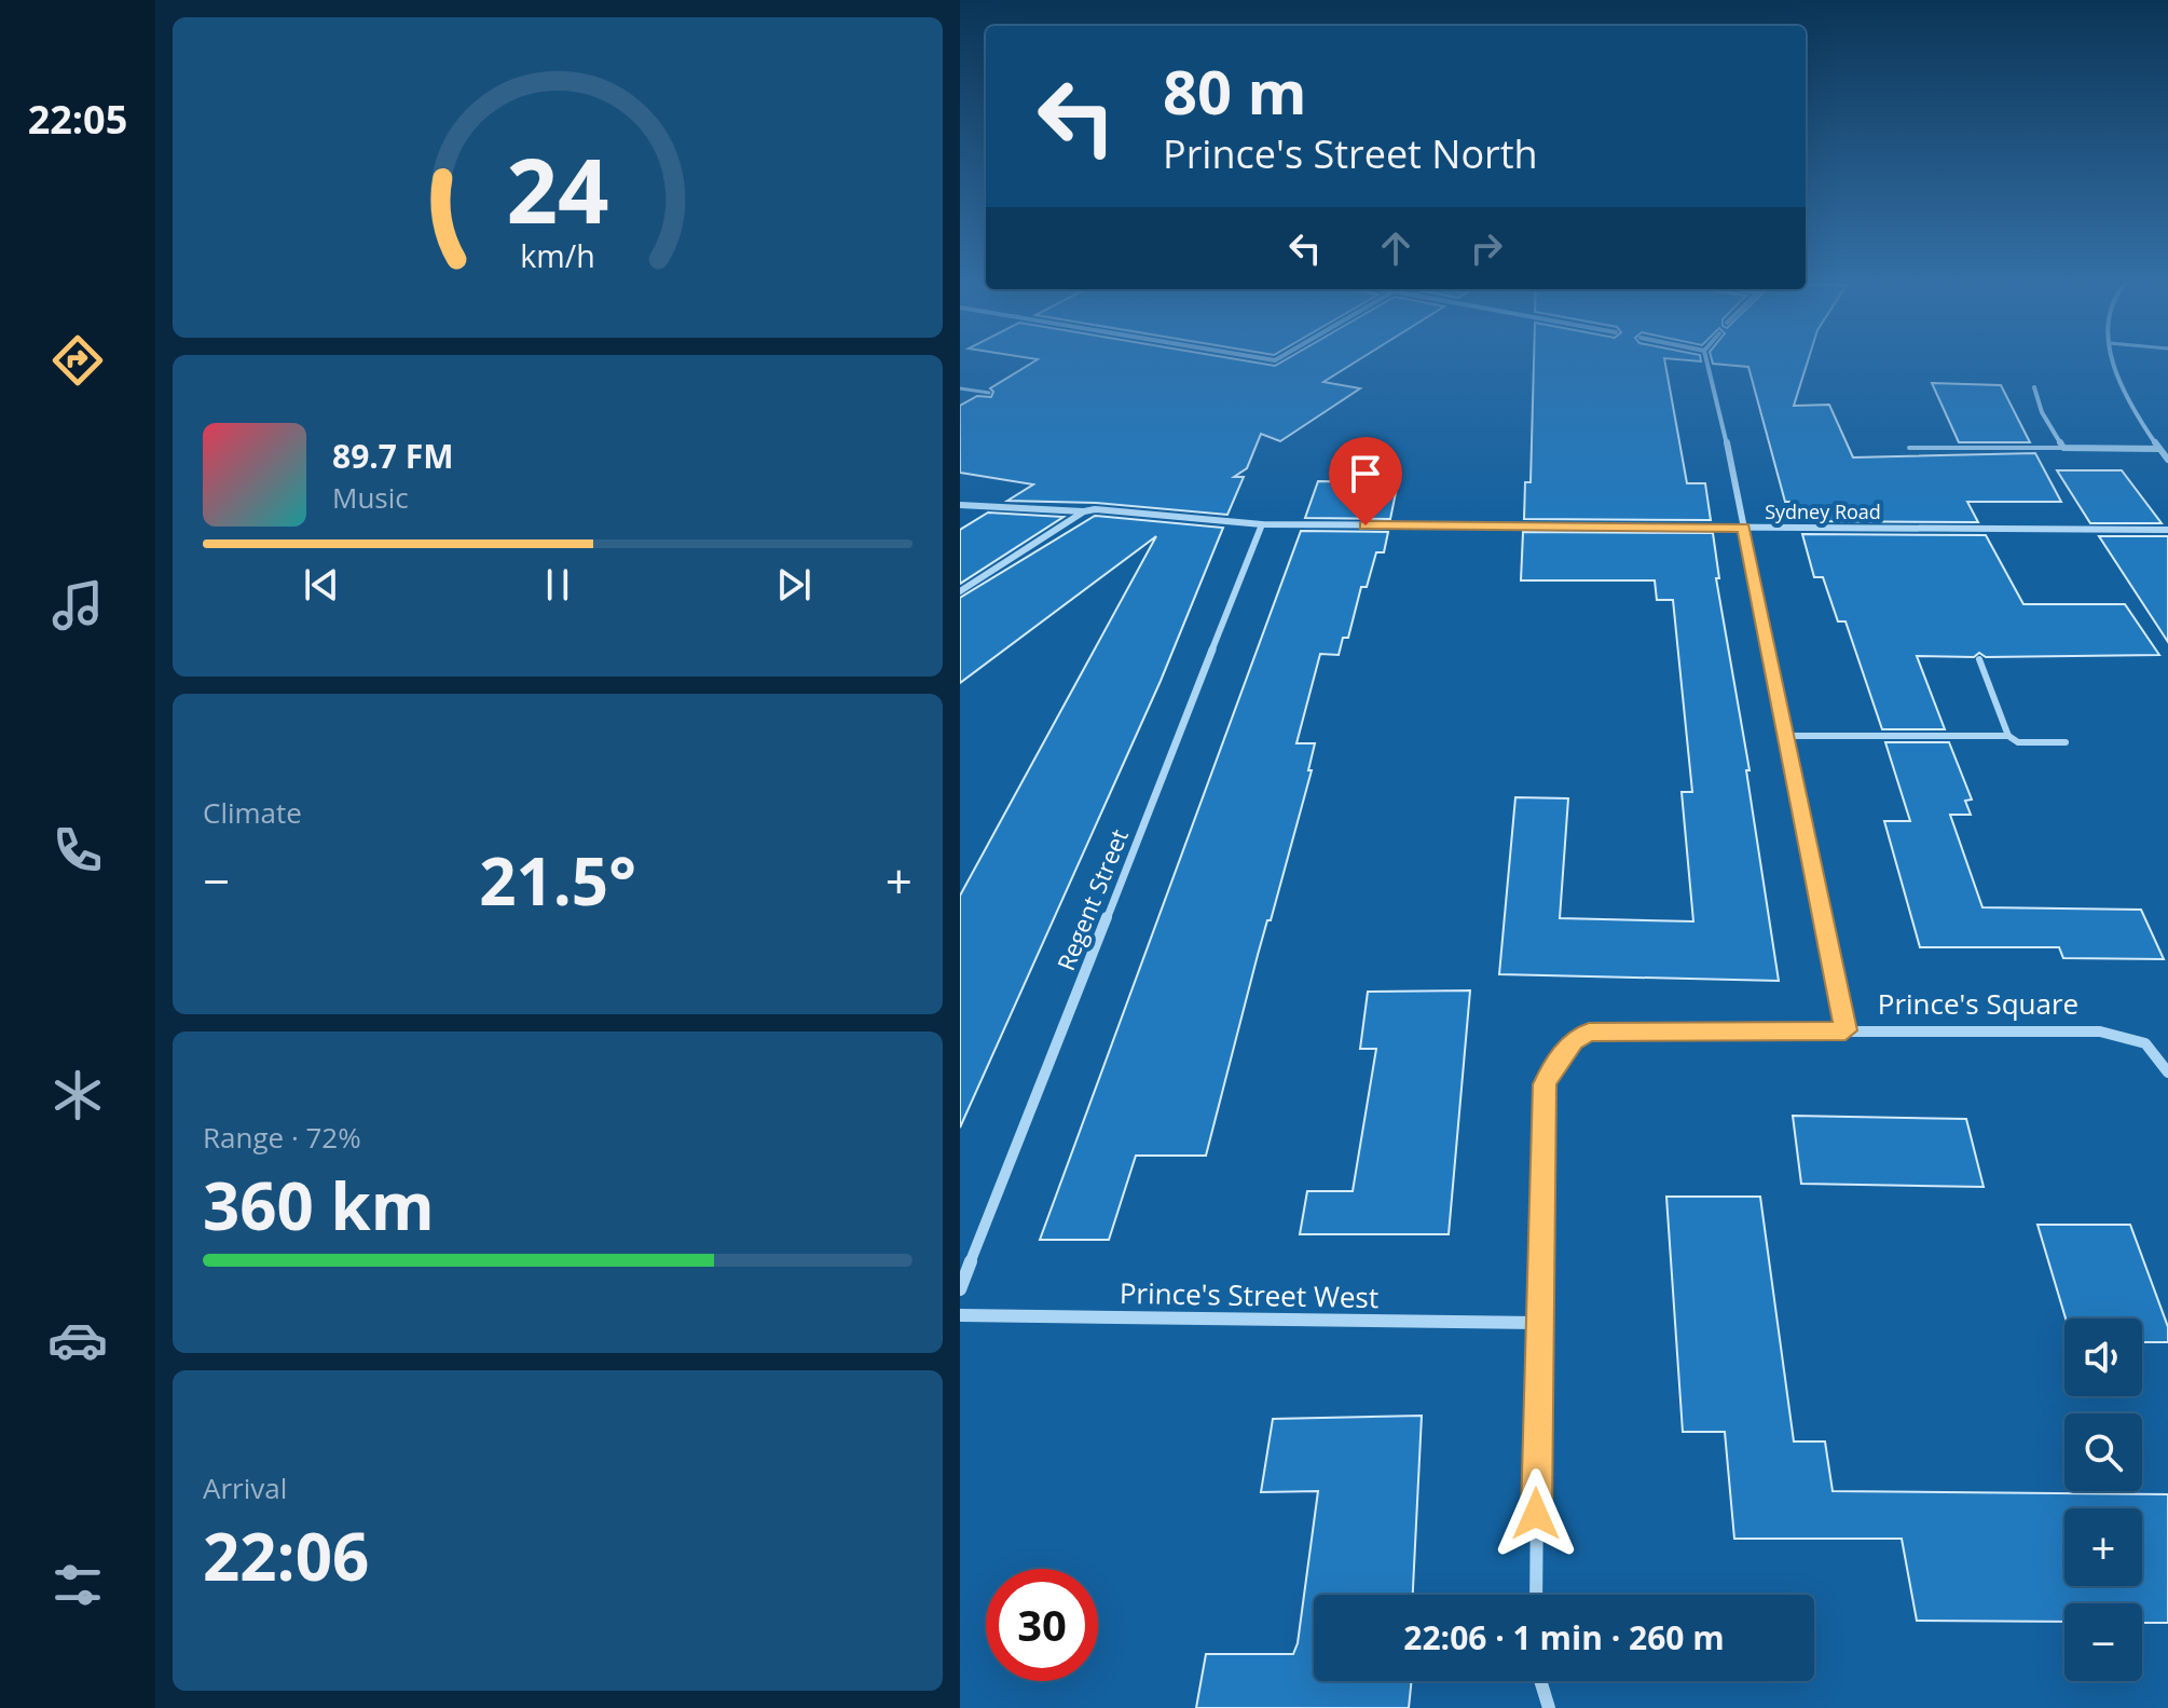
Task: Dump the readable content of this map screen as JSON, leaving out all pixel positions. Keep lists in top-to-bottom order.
{
  "streets": {
    "street": [
      "Sydney Road",
      "Regent Street",
      "Prince's Square",
      "Prince's Street West"
    ]
  },
  "crossings": [
    ["Sydney Road", "Regent Street"],
    ["Prince's Square", "Prince's Street West"]
  ],
  "page": {
    "tabs": "22:05",
    "turn": ["80 m", "Prince's Street North"],
    "song": ["89.7 FM", "Music"],
    "tile": [
      "Climate",
      ["Range · 72%", "360 km"],
      ["Arrival", "22:06"]
    ],
    "heat": ["−", "21.5°", "+"],
    "map_buttons": ["+", "−"],
    "limit": "30",
    "trip": "22:06 · 1 min · 260 m",
    "gauge": ["24", "km/h"]
  }
}
